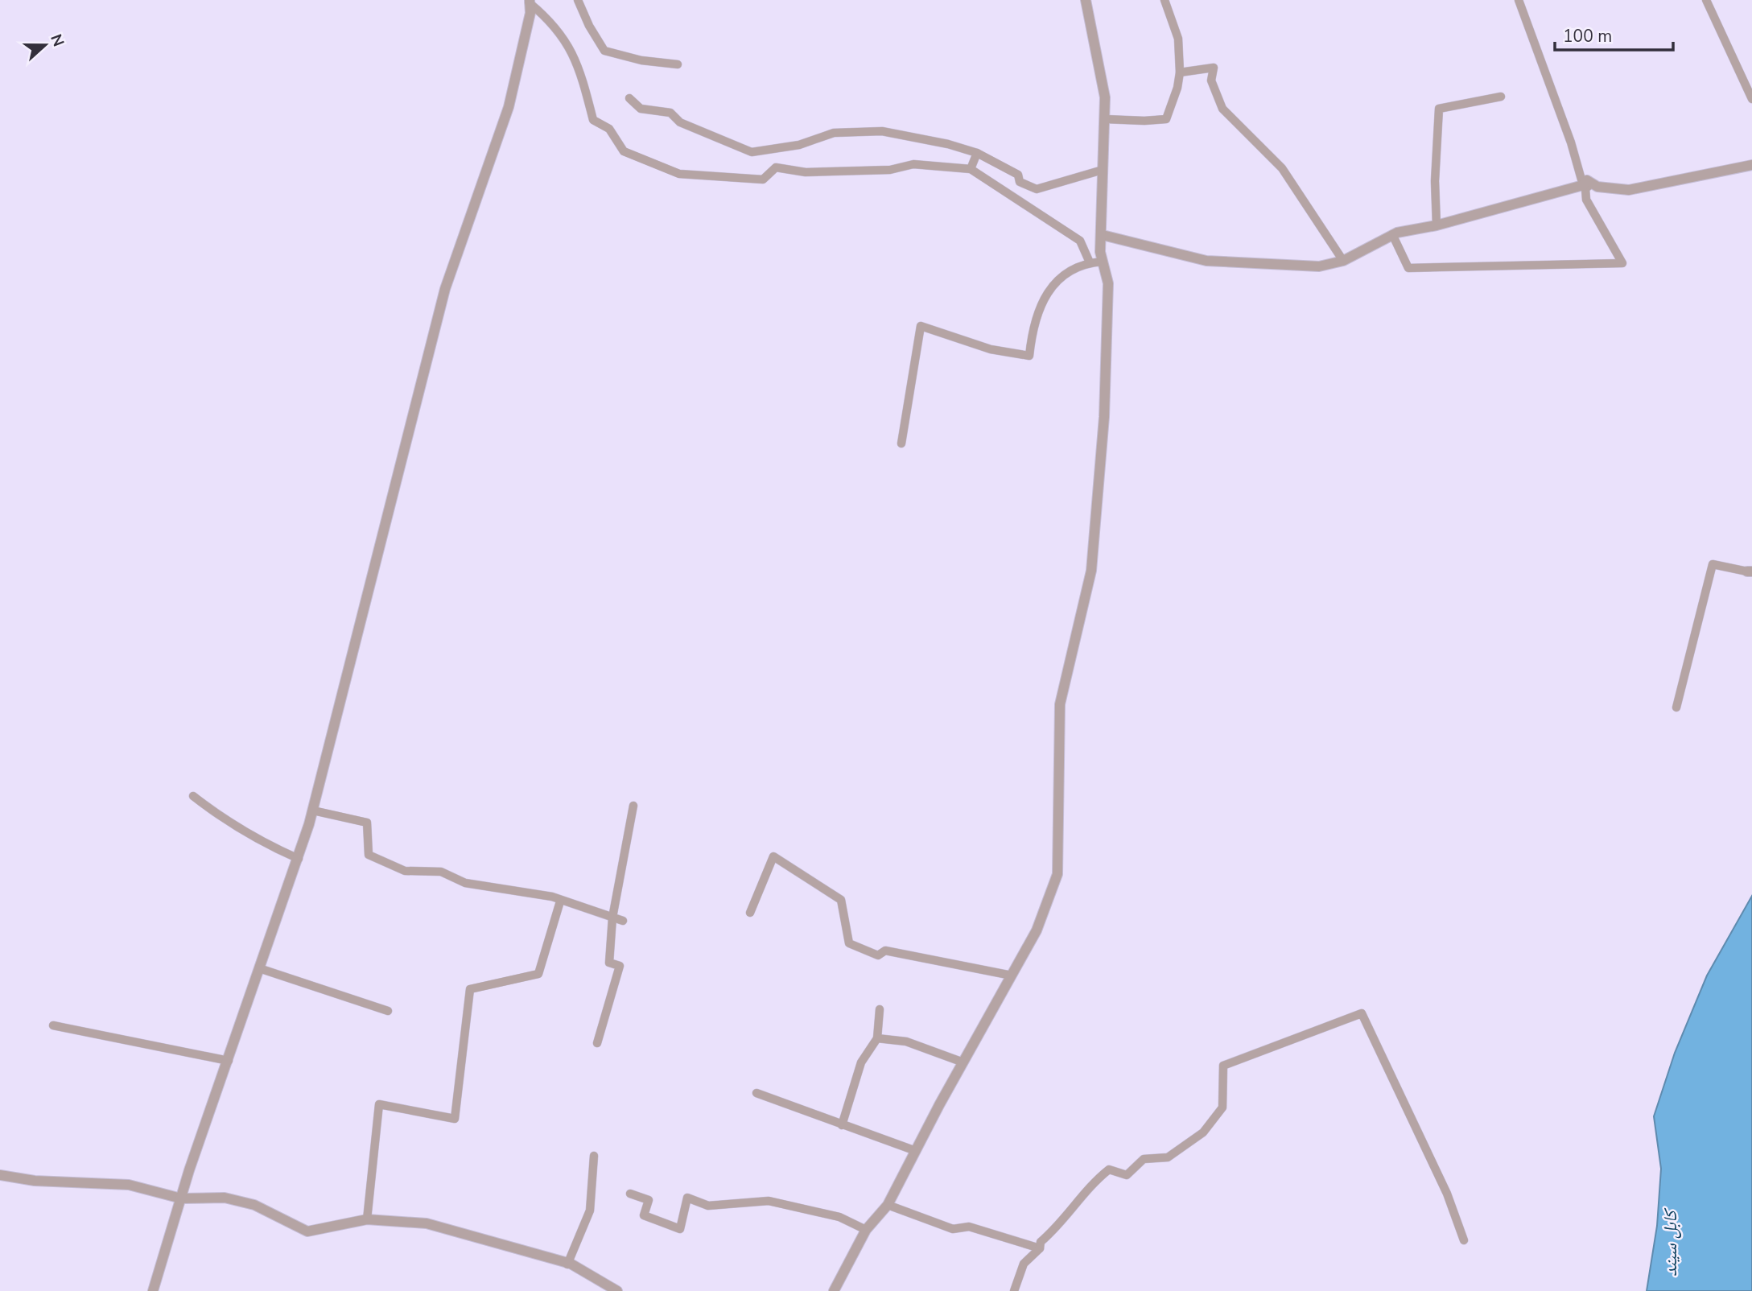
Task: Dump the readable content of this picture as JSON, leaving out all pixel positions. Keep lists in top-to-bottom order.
{
  "water": ["کابل سيند"],
  "scale_bar": "100 m",
  "north": "right"
}
